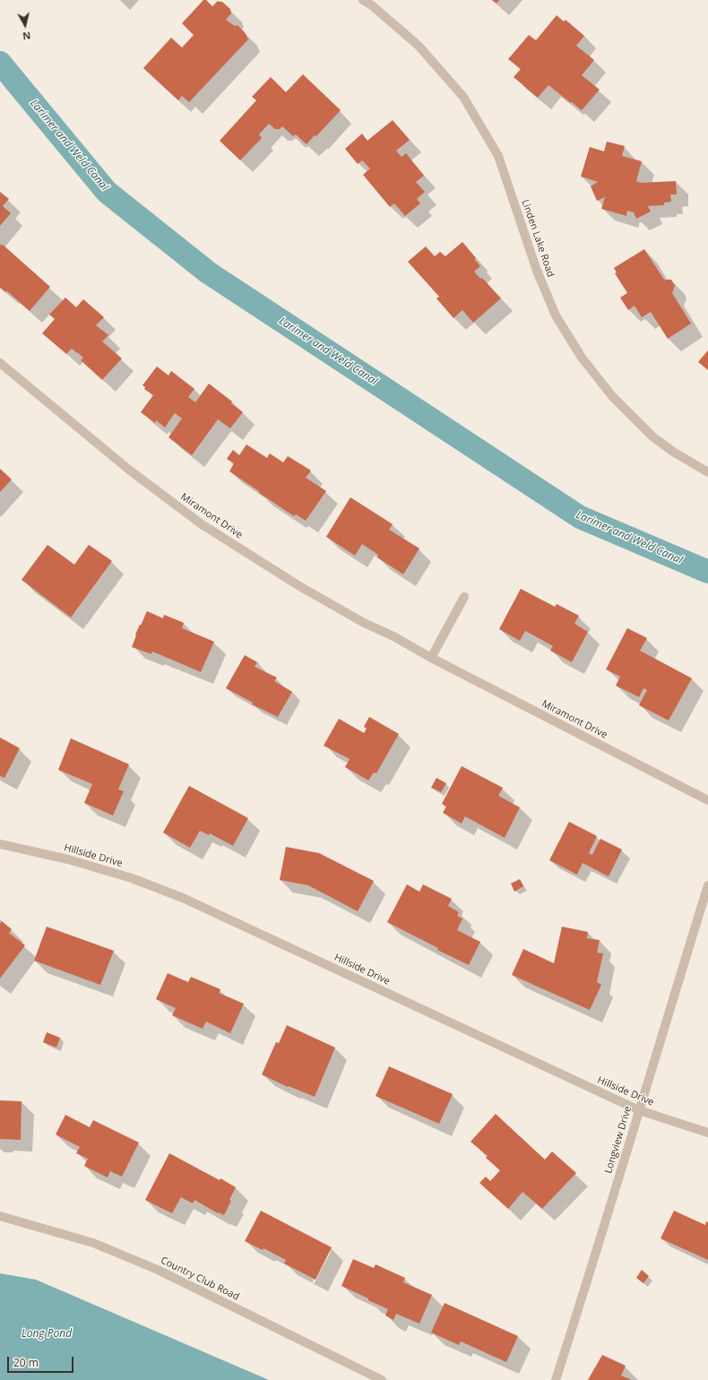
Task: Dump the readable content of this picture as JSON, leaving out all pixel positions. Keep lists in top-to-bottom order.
{
  "streets": {
    "street": [
      "Linden Lake Road",
      "Miramont Drive",
      "Hillside Drive",
      "Longview Drive",
      "Country Club Road"
    ]
  },
  "crossings": [
    ["Hillside Drive", "Longview Drive"]
  ],
  "water": ["Larimer and Weld Canal", "Long Pond"],
  "scale_bar": "20 m",
  "north": "bottom"
}
